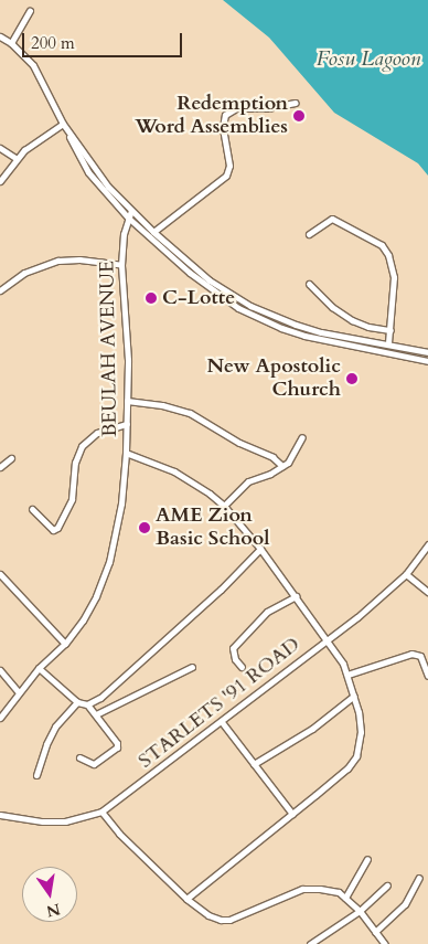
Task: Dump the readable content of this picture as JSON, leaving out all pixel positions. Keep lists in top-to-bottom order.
{
  "streets": {
    "street": ["BEULAH AVENUE", "STARLETS '91 ROAD"]
  },
  "water": ["Fosu Lagoon"],
  "places": [
    "Redemption Word Assemblies",
    "C-Lotte",
    "New Apostolic Church",
    "AME Zion Basic School"
  ],
  "scale_bar": "200 m",
  "north": "bottom"
}
